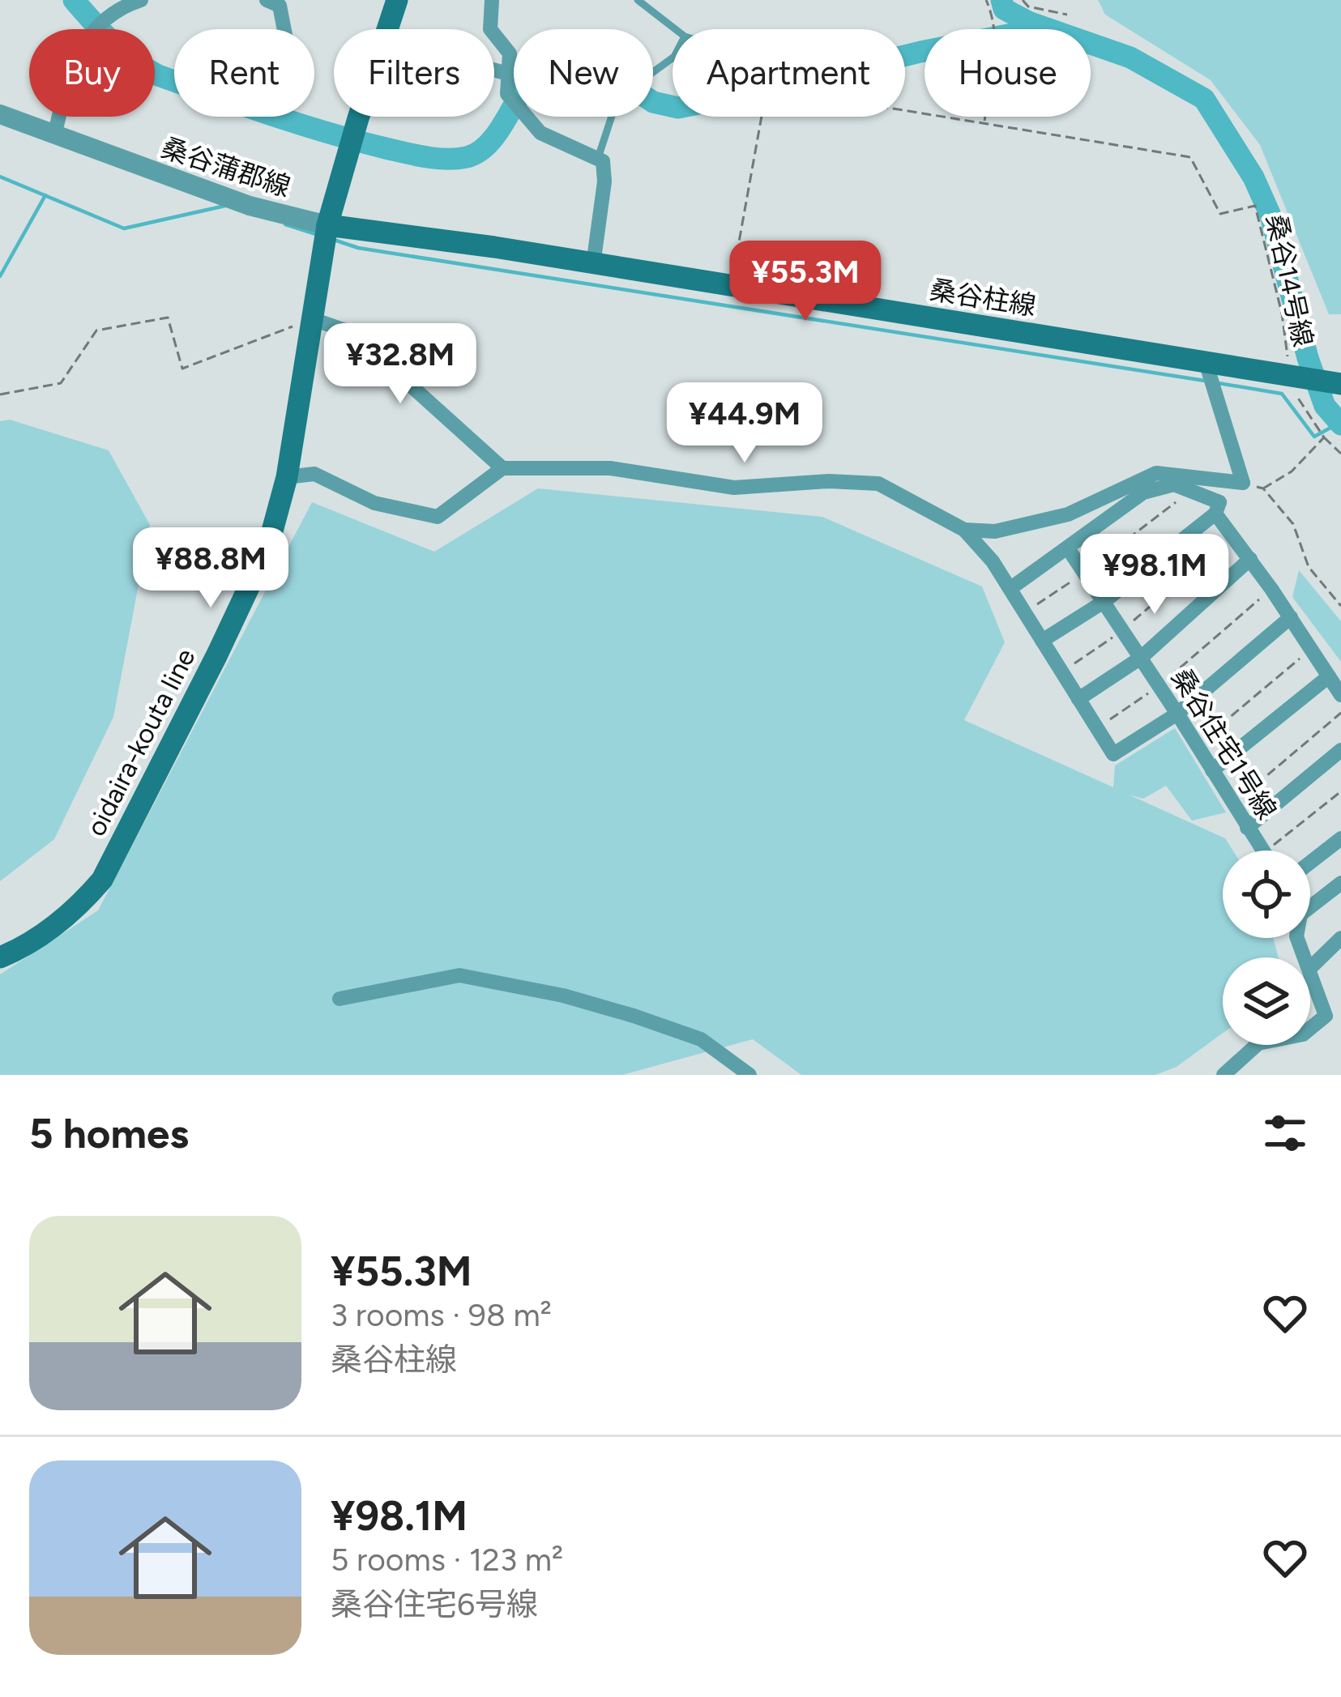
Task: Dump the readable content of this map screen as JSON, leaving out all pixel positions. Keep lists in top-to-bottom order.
{
  "streets": {
    "main road": ["桑谷柱線", "oidaira-kouta line"],
    "street": ["桑谷蒲郡線", "桑谷住宅1号線"],
    "path": ["桑谷14号線"]
  },
  "crossings": [
    ["桑谷蒲郡線", "桑谷柱線"],
    ["桑谷蒲郡線", "oidaira-kouta line"],
    ["桑谷14号線", "桑谷柱線"],
    ["桑谷柱線", "oidaira-kouta line"]
  ],
  "page": {
    "chip": [
      "Buy",
      "Rent",
      "Filters",
      "New",
      "Apartment",
      "House"
    ],
    "price": [
      "¥55.3M",
      "¥32.8M",
      "¥44.9M",
      "¥88.8M",
      "¥98.1M"
    ],
    "heading": "5 homes",
    "list": [
      {
        "name": "¥55.3M",
        "note": "3 rooms · 98 m² · 桑谷柱線"
      },
      {
        "name": "¥98.1M",
        "note": "5 rooms · 123 m² · 桑谷住宅6号線"
      }
    ]
  }
}
